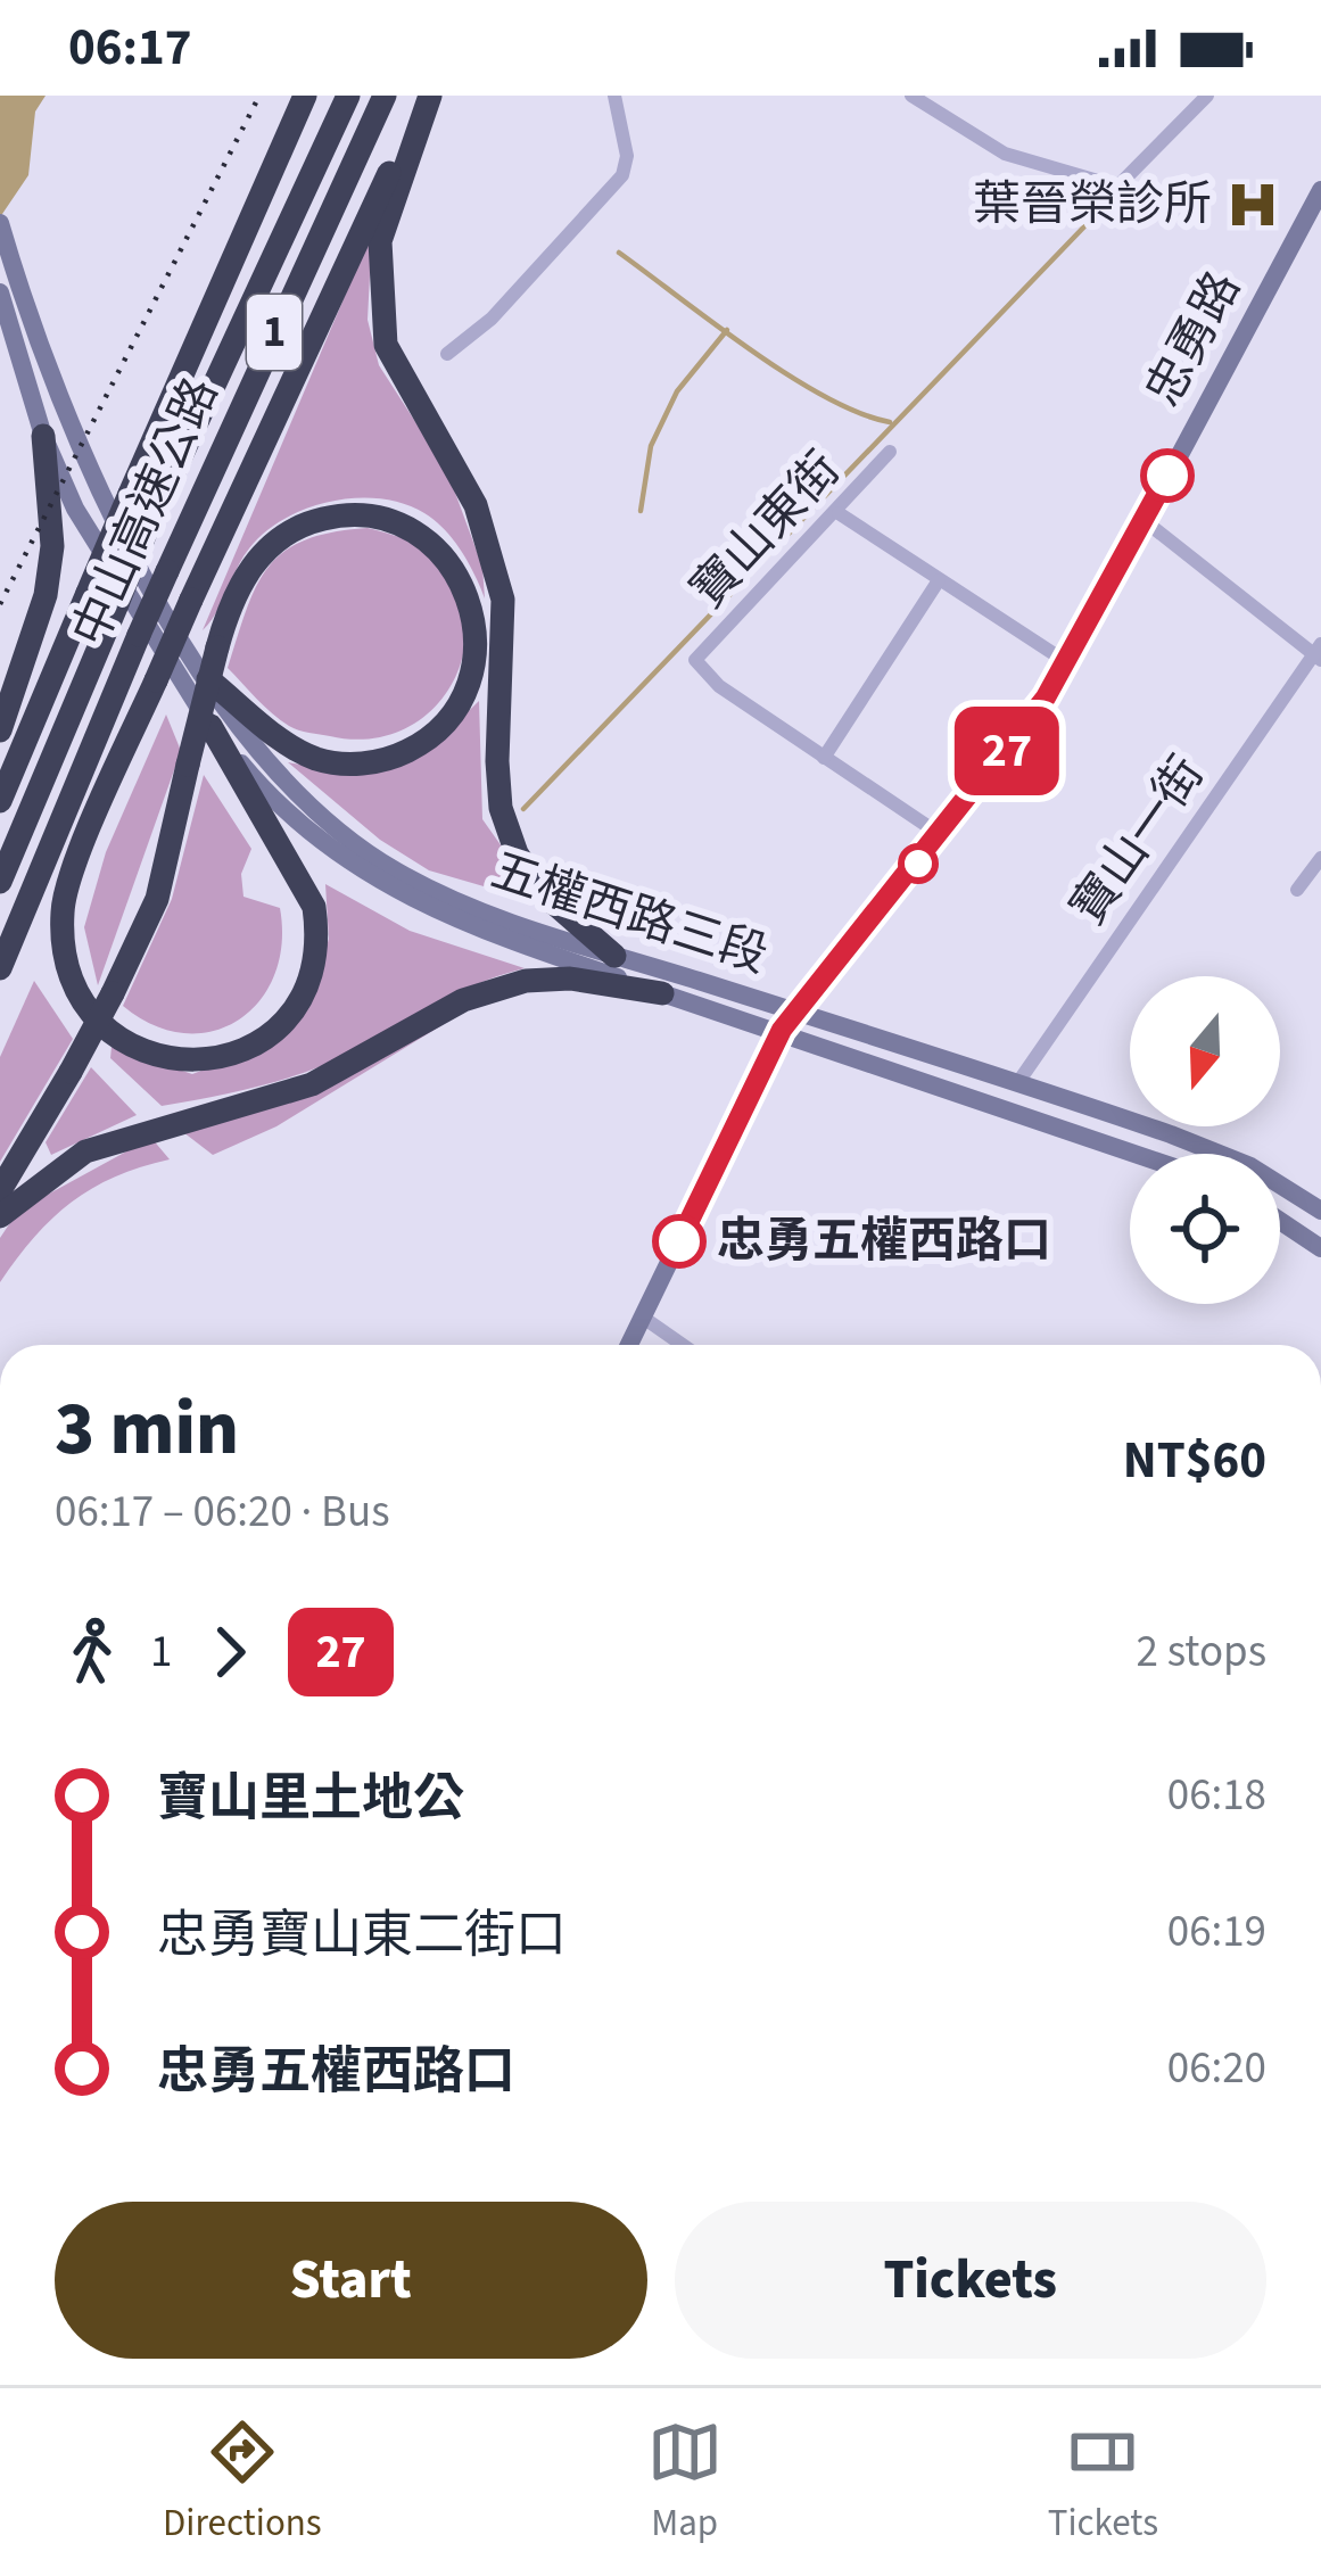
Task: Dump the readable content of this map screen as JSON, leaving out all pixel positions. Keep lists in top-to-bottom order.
{
  "streets": {
    "highway": ["1", "中山高速公路"],
    "main road": ["忠勇路", "五權西路三段"],
    "street": ["寶山東街", "寶山一街"]
  },
  "crossings": [
    ["忠勇路", "五權西路三段"],
    ["寶山一街", "五權西路三段"]
  ],
  "places": {
    "hospital": ["葉晉榮診所"],
    "other": ["忠勇五權西路口"]
  },
  "lines": ["bus line 27"],
  "north": "bottom",
  "page": {
    "status": "06:17",
    "on_map": "27",
    "heading": ["3 min", "06:17 – 06:20 · Bus", "NT$60"],
    "legs": ["1", "27", "2 stops"],
    "list": [
      {
        "name": "寶山里土地公",
        "value": "06:18"
      },
      {
        "name": "忠勇寶山東二街口",
        "value": "06:19"
      },
      {
        "name": "忠勇五權西路口",
        "value": "06:20"
      }
    ],
    "buttons": ["Start", "Tickets"],
    "tabs": ["Directions", "Map", "Tickets"]
  }
}
